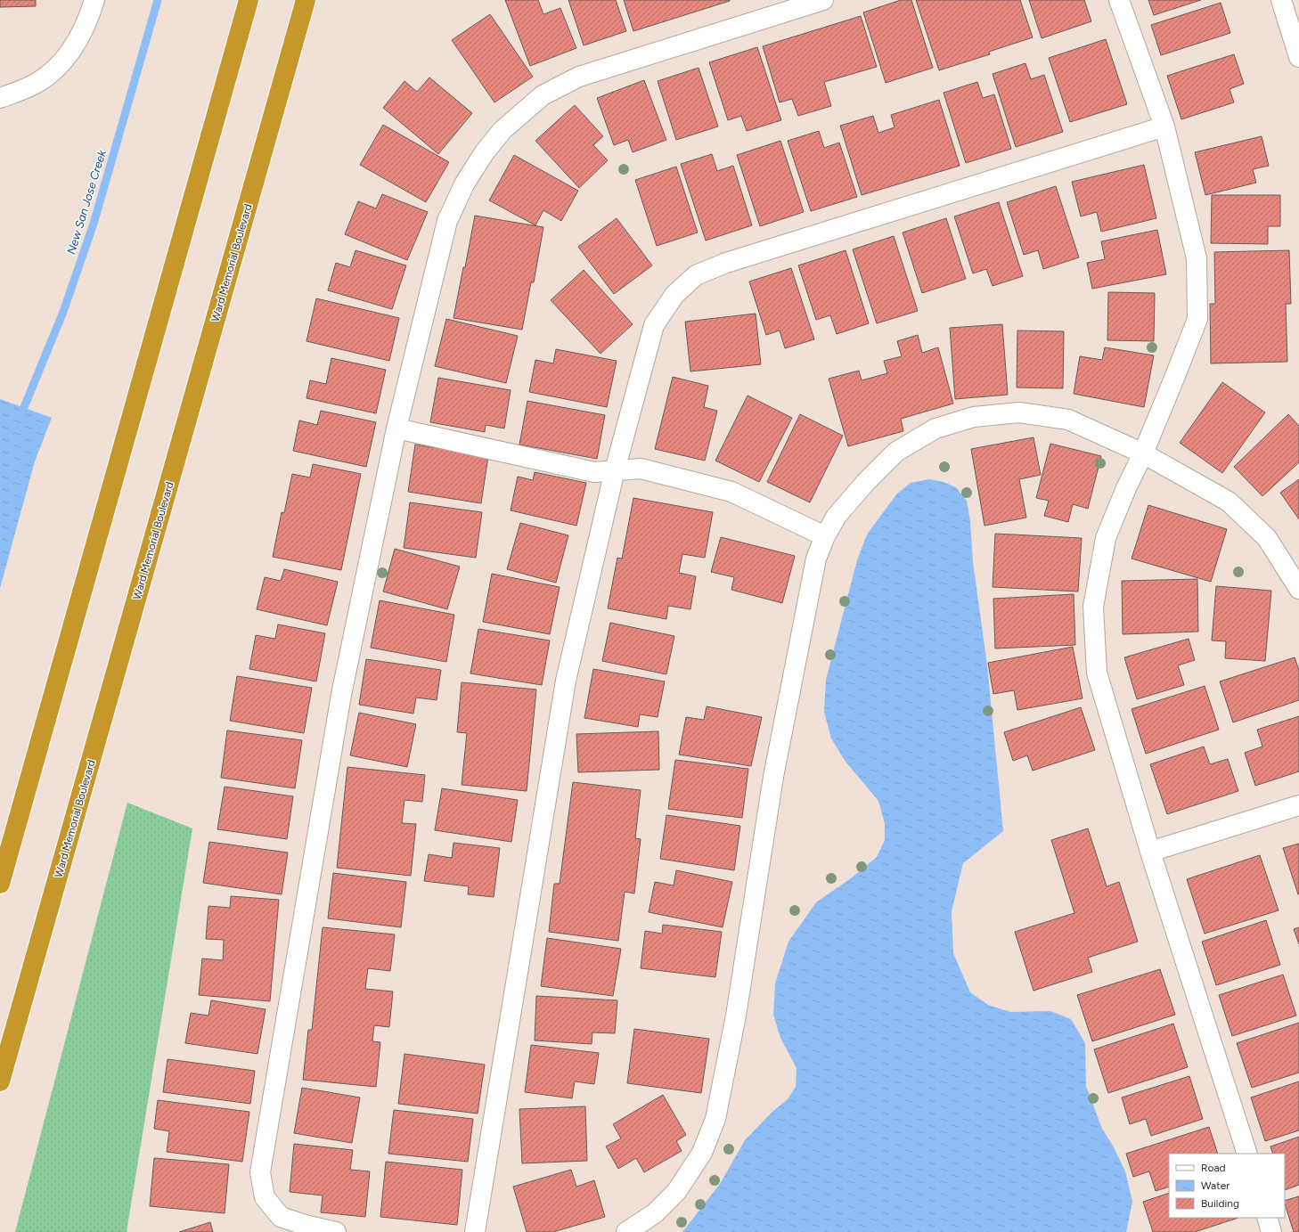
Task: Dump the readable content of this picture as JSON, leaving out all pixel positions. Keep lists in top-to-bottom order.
{
  "streets": {
    "highway": ["Ward Memorial Boulevard"]
  },
  "water": ["New San Jose Creek"],
  "legend": ["Road", "Water", "Building"]
}
